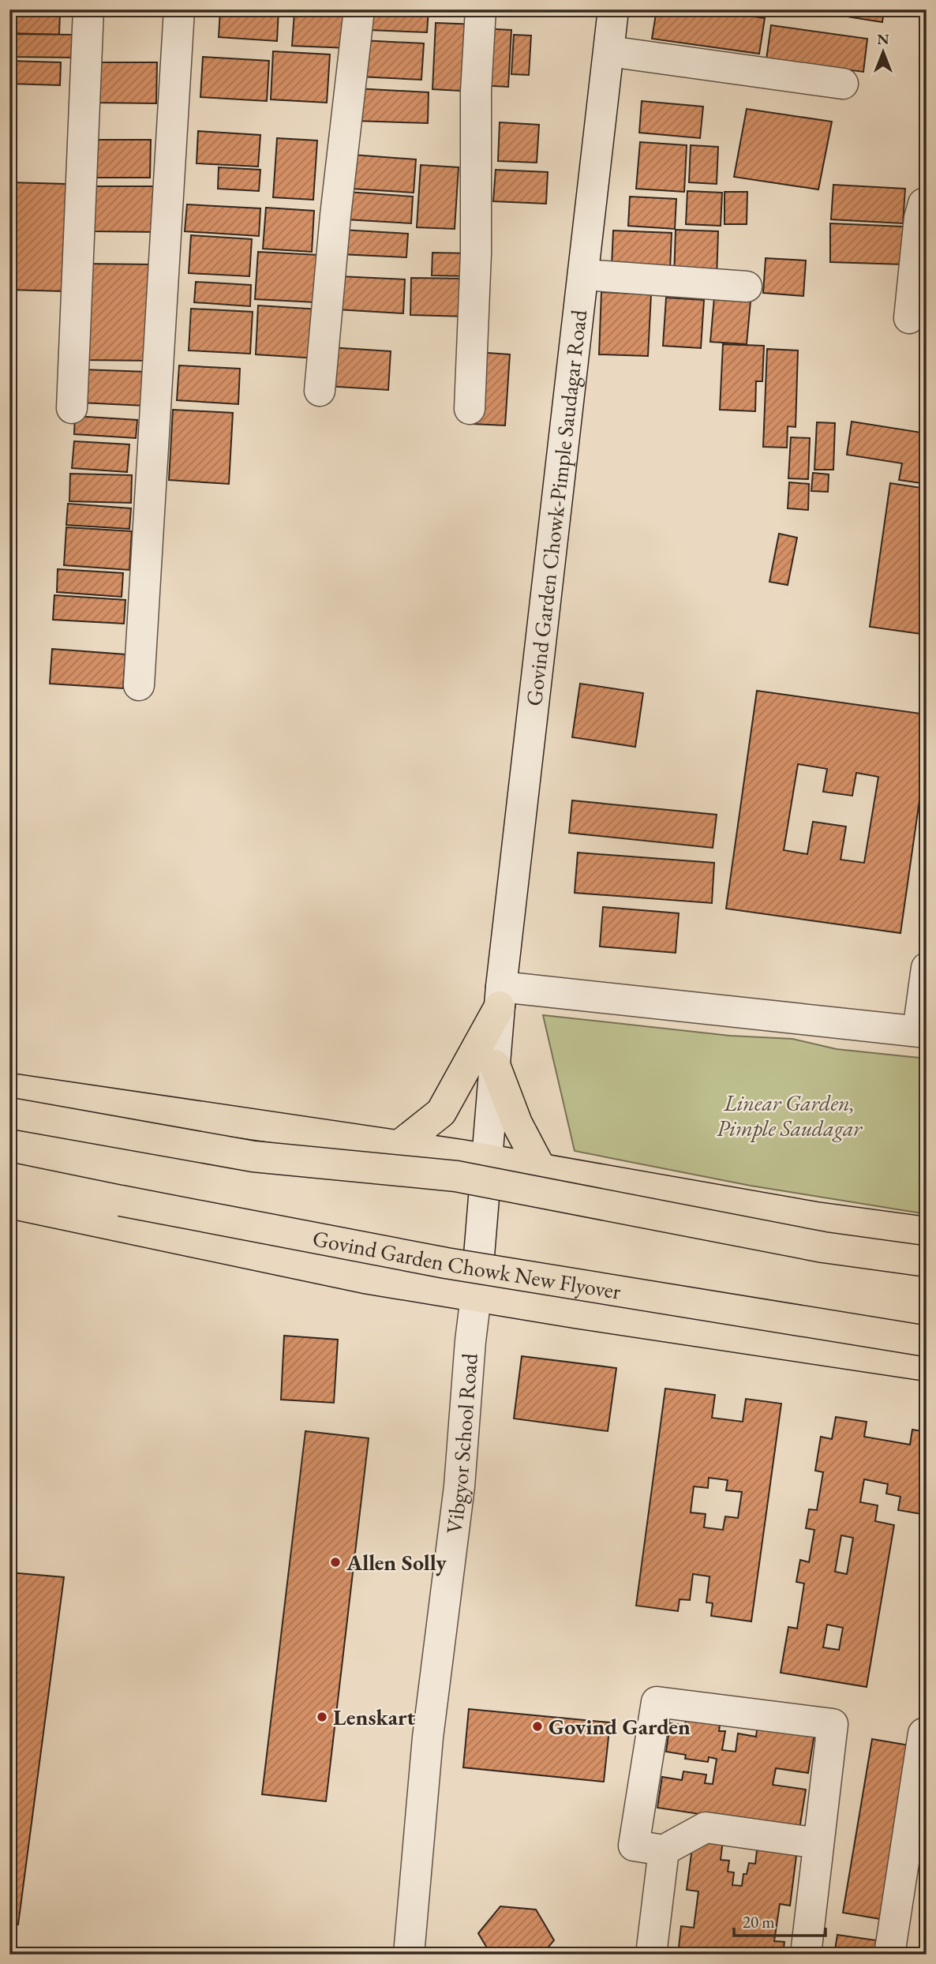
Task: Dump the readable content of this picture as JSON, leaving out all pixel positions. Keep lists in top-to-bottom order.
{
  "streets": {
    "main road": ["Govind Garden Chowk New Flyover"],
    "street": ["Govind Garden Chowk-Pimple Saudagar Road", "Vibgyor School Road"]
  },
  "crossings": [
    ["Govind Garden Chowk-Pimple Saudagar Road", "Vibgyor School Road"]
  ],
  "parks": ["Linear Garden, Pimple Saudagar"],
  "places": ["Allen Solly", "Lenskart", "Govind Garden"],
  "scale_bar": "20 m",
  "north": "top"
}
